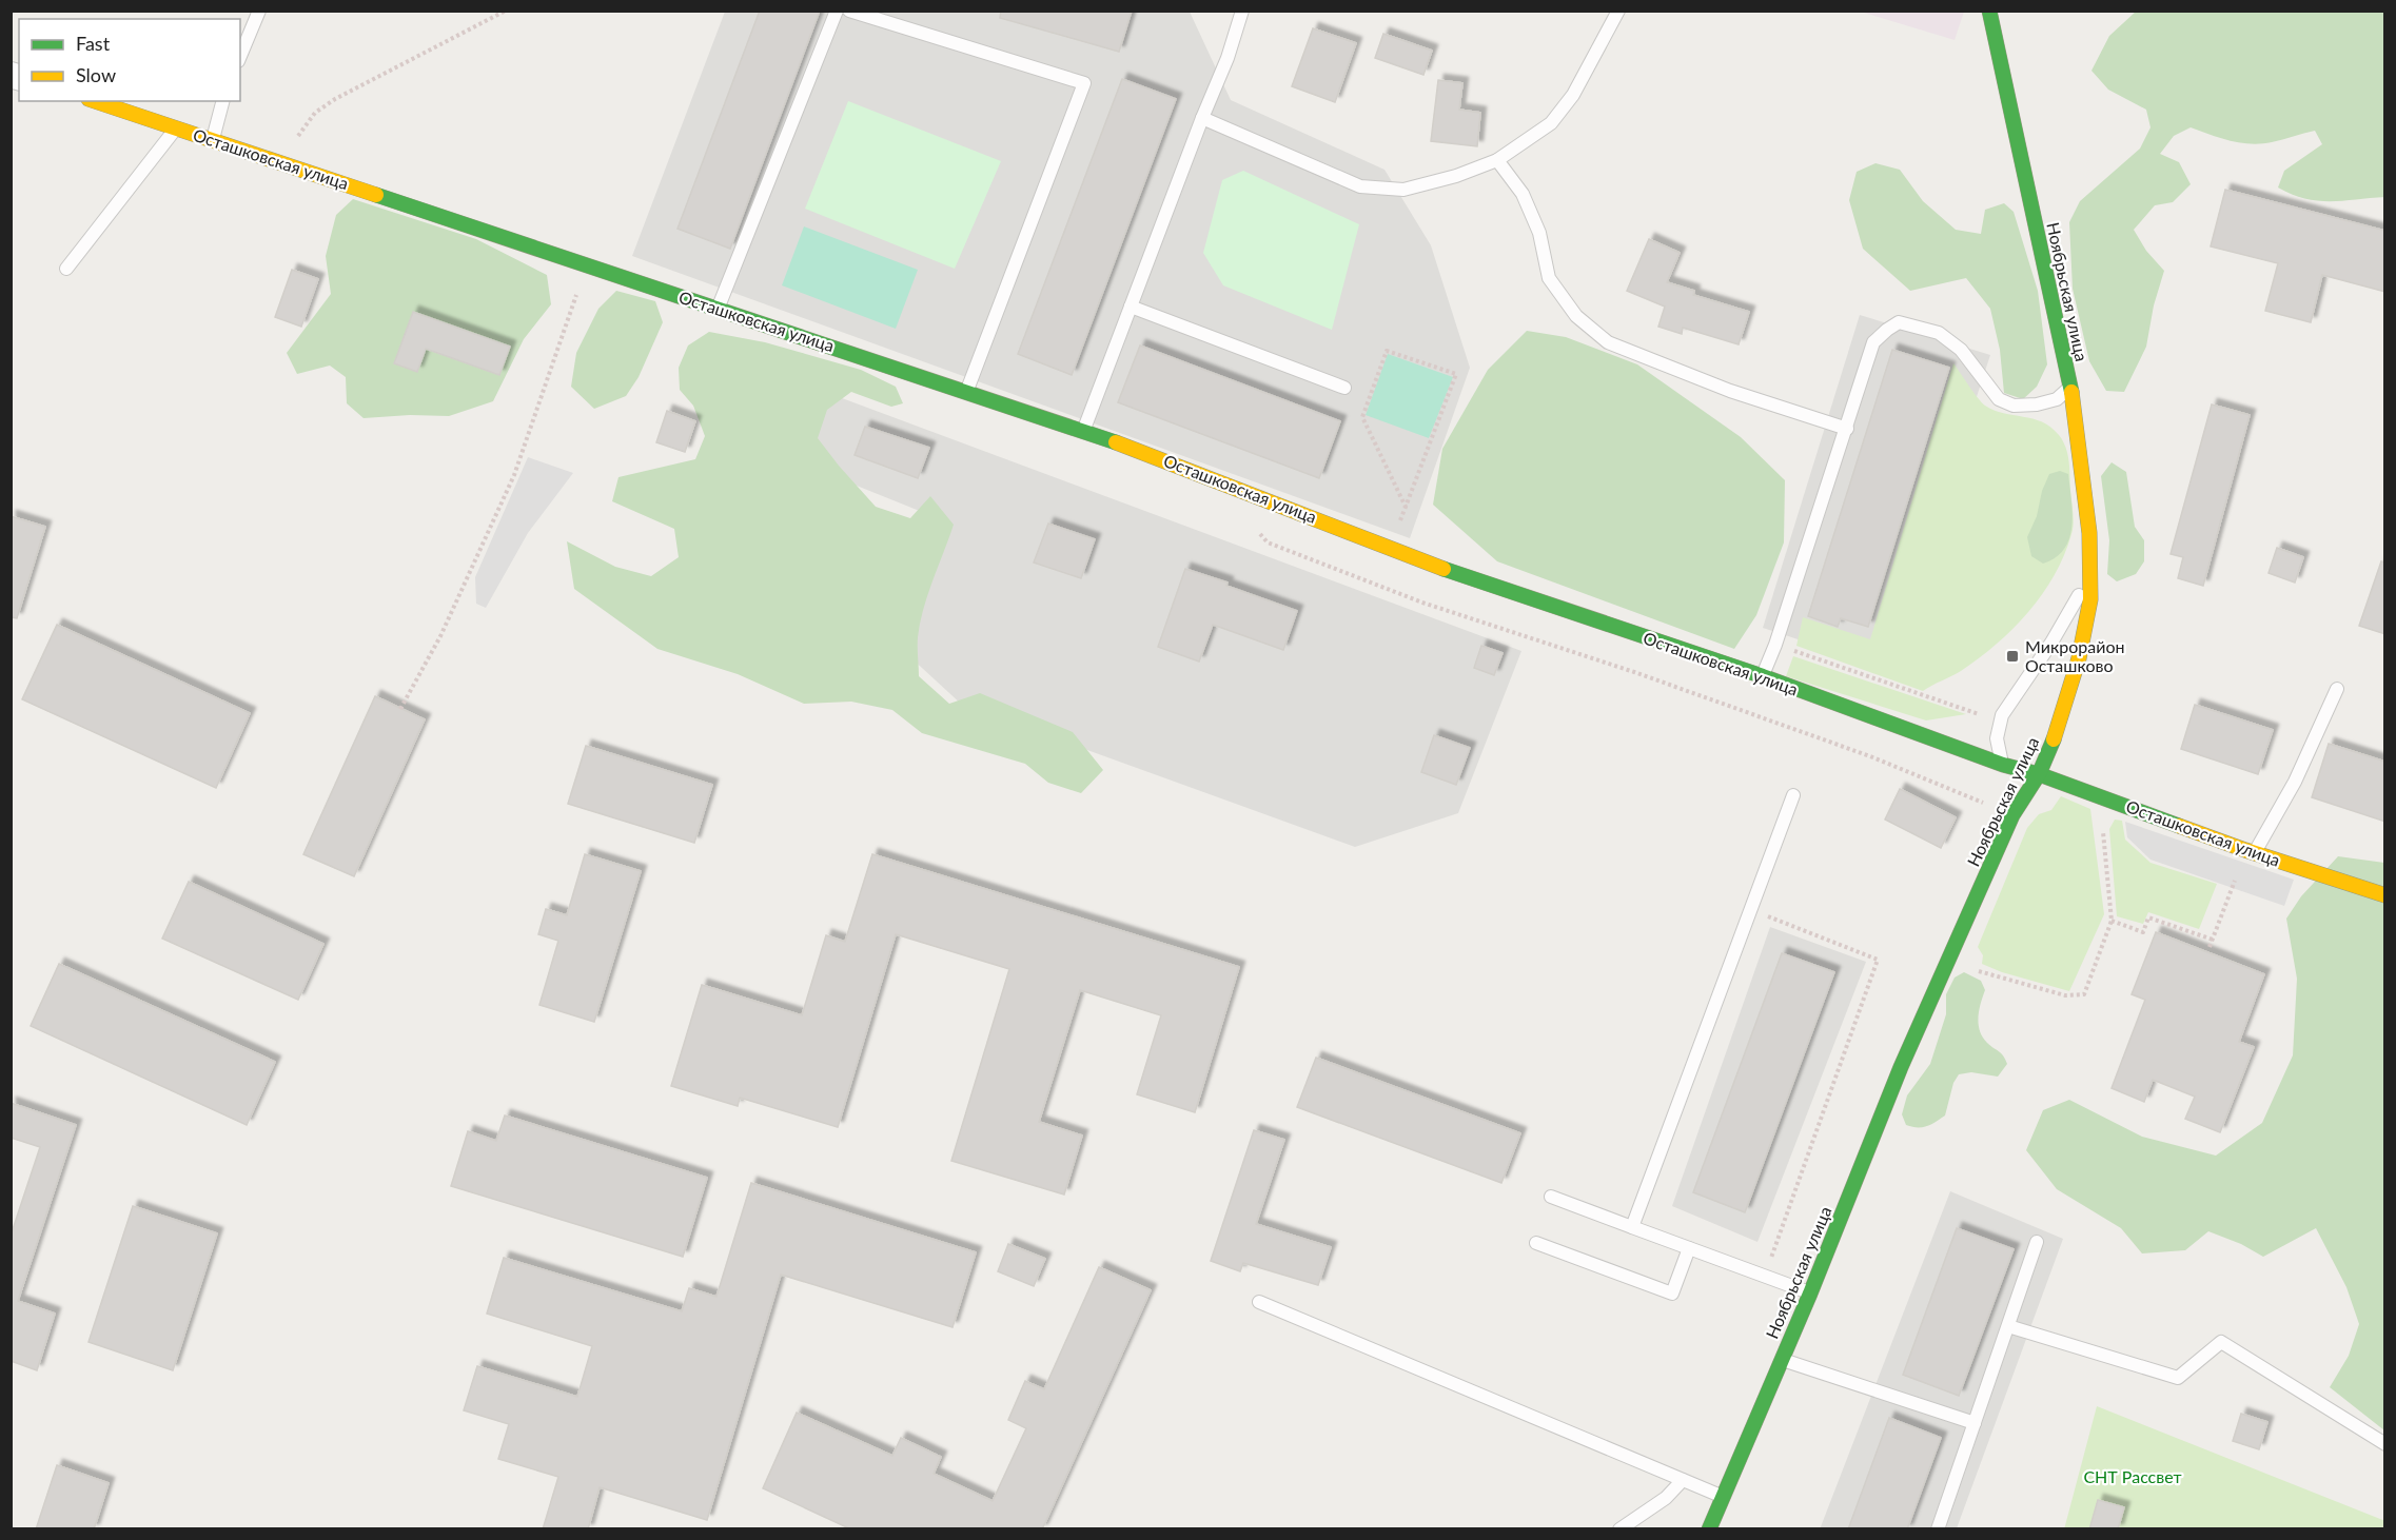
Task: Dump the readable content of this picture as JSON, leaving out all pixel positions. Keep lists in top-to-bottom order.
{
  "streets": {
    "street": ["Осташковская улица", "Ноябрьская улица"]
  },
  "crossings": [
    ["Осташковская улица", "Ноябрьская улица"]
  ],
  "parks": ["СНТ Рассвет"],
  "places": {
    "transit": ["Микрорайон Осташково"]
  },
  "legend": ["Fast", "Slow"]
}
